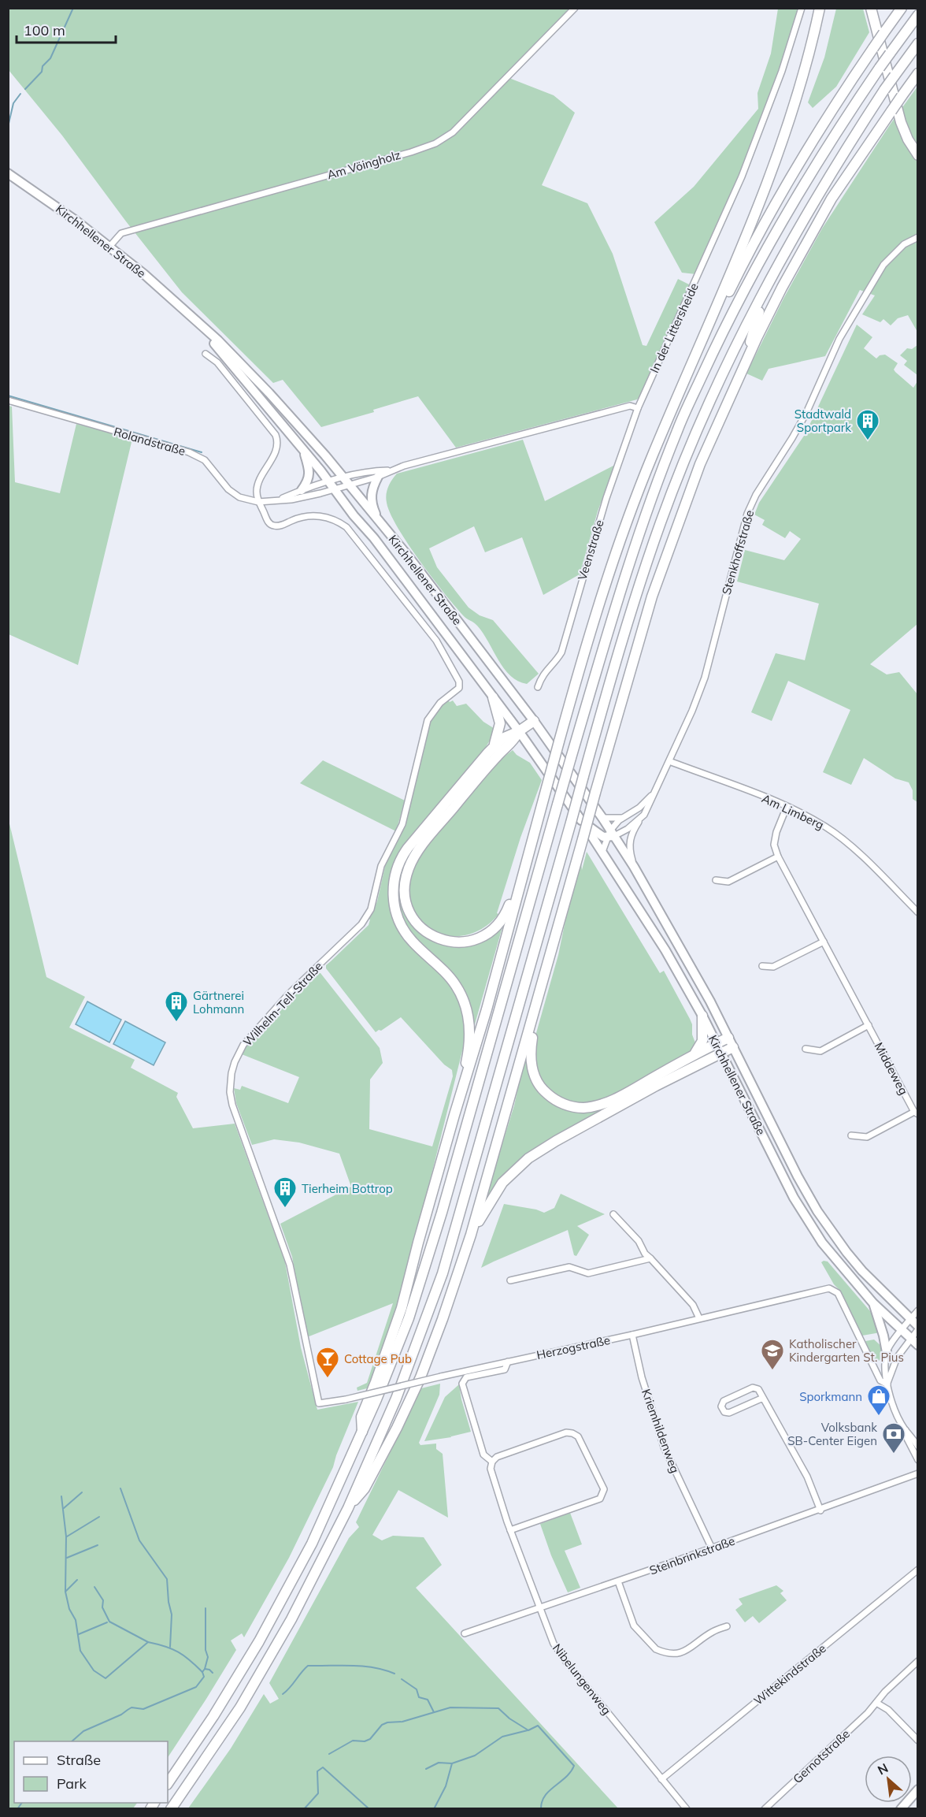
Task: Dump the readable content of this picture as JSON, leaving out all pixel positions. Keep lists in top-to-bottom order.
{
  "streets": {
    "main road": ["Kirchhellener Straße"],
    "street": [
      "Am Vöingholz",
      "In der Littersheide",
      "Rolandstraße",
      "Veenstraße",
      "Stenkhoffstraße",
      "Am Limberg",
      "Wilhelm-Tell-Straße",
      "Middeweg",
      "Herzogstraße",
      "Kriemhildenweg",
      "Steinbrinkstraße",
      "Wittekindstraße",
      "Nibelungenweg",
      "Gernotstraße"
    ]
  },
  "crossings": [
    ["Am Vöingholz", "Kirchhellener Straße"],
    ["Kirchhellener Straße", "Rolandstraße"],
    ["Kirchhellener Straße", "Stenkhoffstraße"],
    ["Kirchhellener Straße", "Herzogstraße"],
    ["In der Littersheide", "Veenstraße"],
    ["Rolandstraße", "Wilhelm-Tell-Straße"],
    ["Stenkhoffstraße", "Am Limberg"],
    ["Am Limberg", "Middeweg"],
    ["Wilhelm-Tell-Straße", "Herzogstraße"],
    ["Herzogstraße", "Kriemhildenweg"],
    ["Herzogstraße", "Nibelungenweg"],
    ["Kriemhildenweg", "Steinbrinkstraße"],
    ["Steinbrinkstraße", "Nibelungenweg"],
    ["Wittekindstraße", "Nibelungenweg"]
  ],
  "places": {
    "building": ["Stadtwald Sportpark", "Gärtnerei Lohmann", "Tierheim Bottrop"],
    "school or university": ["Katholischer Kindergarten St. Pius"],
    "bar": ["Cottage Pub"],
    "shop": ["Sporkmann"],
    "bank": ["Volksbank SB-Center Eigen"]
  },
  "legend": ["Straße", "Park"],
  "scale_bar": "100 m",
  "north": "top left"
}
